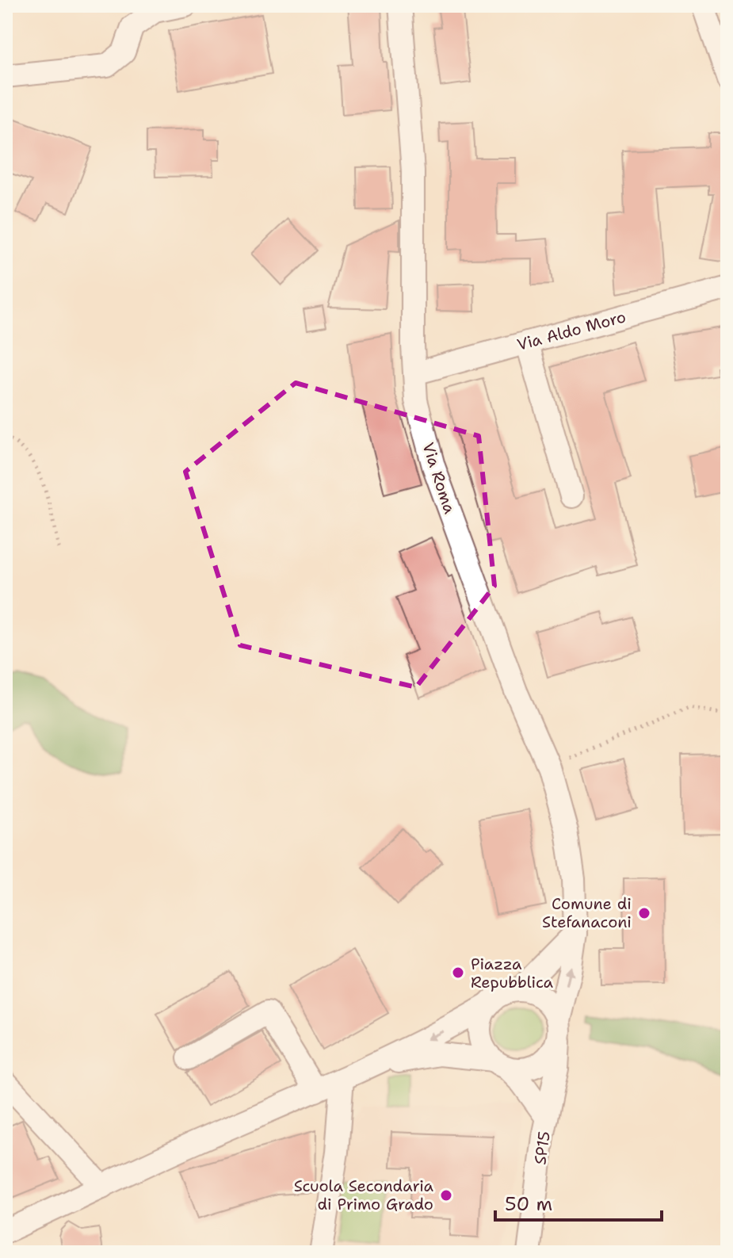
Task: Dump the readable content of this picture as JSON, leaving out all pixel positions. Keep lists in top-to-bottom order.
{
  "streets": {
    "street": ["Via Aldo Moro", "Via Roma", "SP15"]
  },
  "crossings": [
    ["Via Aldo Moro", "Via Roma"],
    ["Via Roma", "SP15"]
  ],
  "places": ["Comune di Stefanaconi", "Piazza Repubblica", "Scuola Secondaria di Primo Grado"],
  "scale_bar": "50 m"
}
